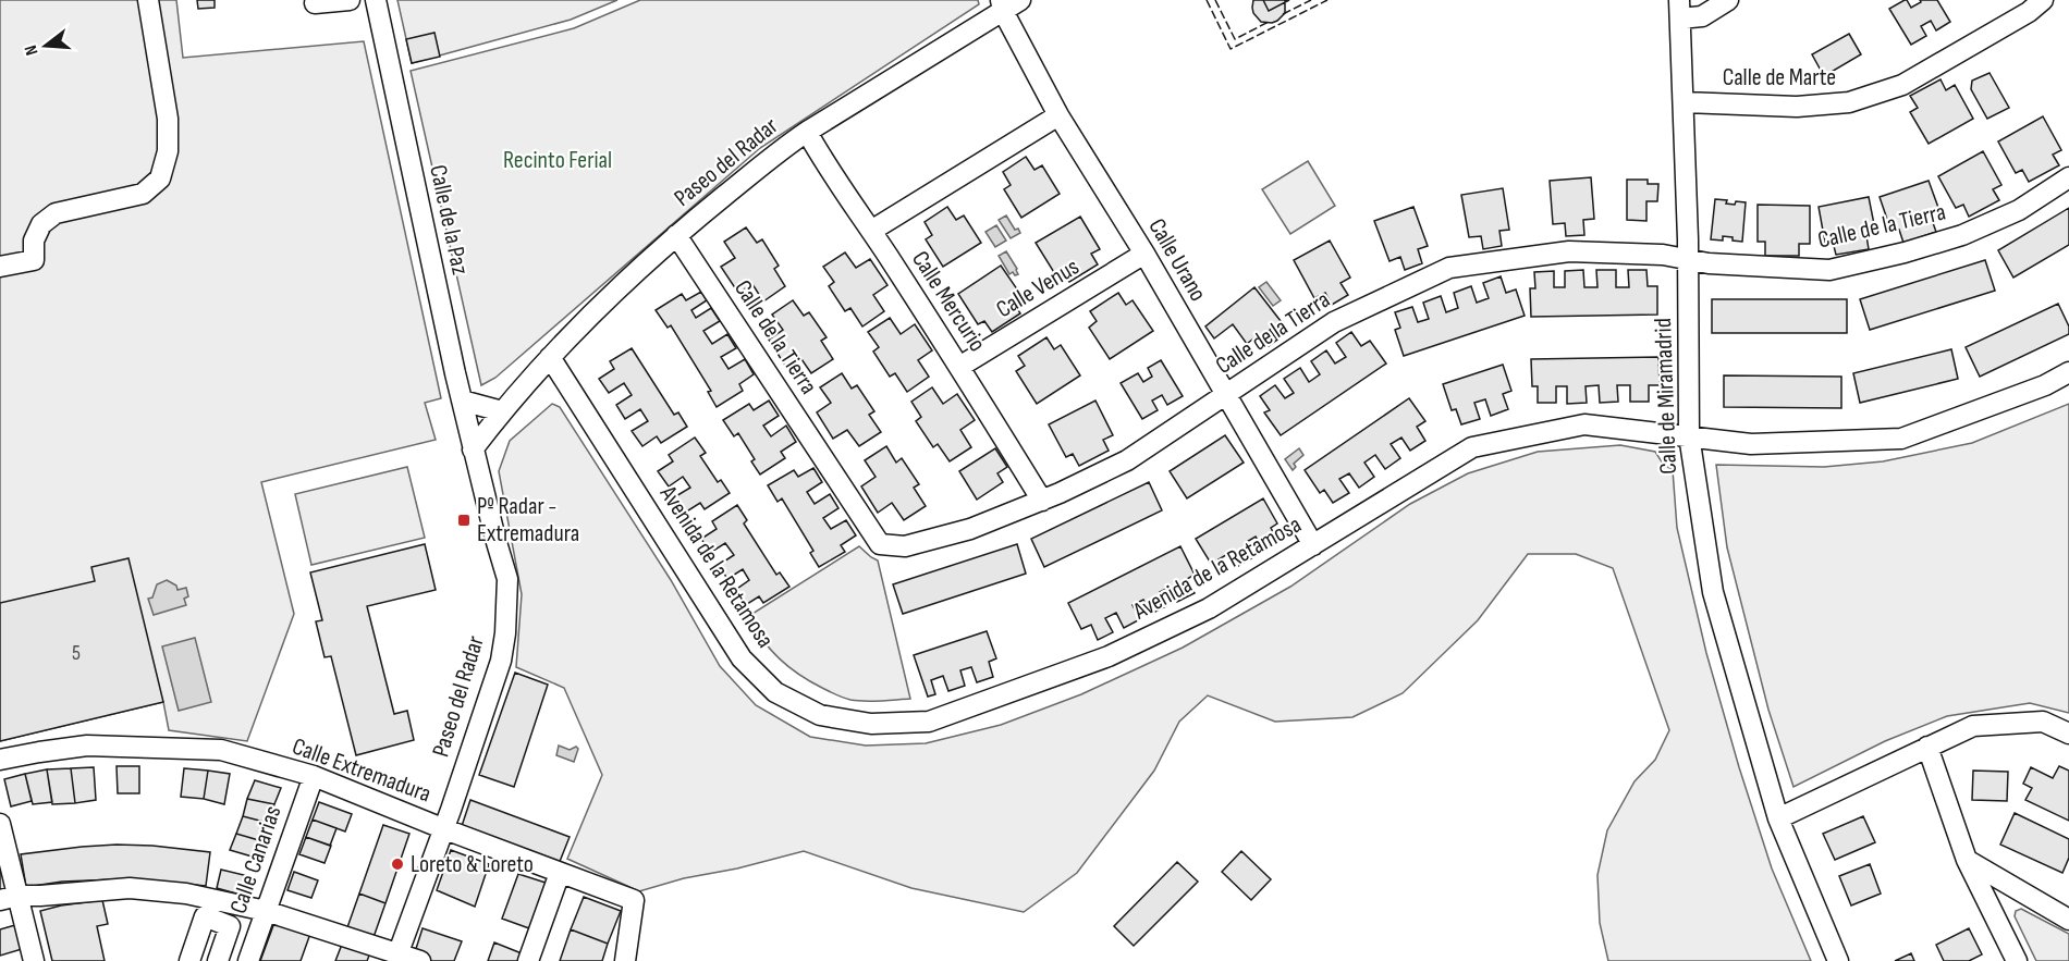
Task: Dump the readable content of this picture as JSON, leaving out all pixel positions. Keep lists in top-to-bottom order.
{
  "streets": {
    "street": [
      "Calle de Marte",
      "Paseo del Radar",
      "Calle de la Paz",
      "Calle de la Tierra",
      "Calle Urano",
      "Calle Venus",
      "Calle Mercurio",
      "Calle de Miramadrid",
      "Avenida de la Retamosa",
      "Calle Extremadura",
      "Calle Canarias"
    ]
  },
  "crossings": [
    ["Calle de Marte", "Calle de Miramadrid"],
    ["Paseo del Radar", "Calle de la Paz"],
    ["Paseo del Radar", "Calle de la Tierra"],
    ["Paseo del Radar", "Calle Urano"],
    ["Paseo del Radar", "Calle Mercurio"],
    ["Paseo del Radar", "Avenida de la Retamosa"],
    ["Paseo del Radar", "Calle Extremadura"],
    ["Calle de la Tierra", "Calle Urano"],
    ["Calle de la Tierra", "Calle Mercurio"],
    ["Calle de la Tierra", "Calle de Miramadrid"],
    ["Calle Urano", "Calle Venus"],
    ["Calle Urano", "Avenida de la Retamosa"],
    ["Calle Venus", "Calle Mercurio"],
    ["Calle de Miramadrid", "Avenida de la Retamosa"],
    ["Calle Extremadura", "Calle Canarias"]
  ],
  "parks": ["Recinto Ferial"],
  "places": {
    "transit": ["Pº Radar - Extremadura"],
    "other": ["Loreto & Loreto"]
  },
  "house_numbers": ["5"],
  "north": "left"
}
